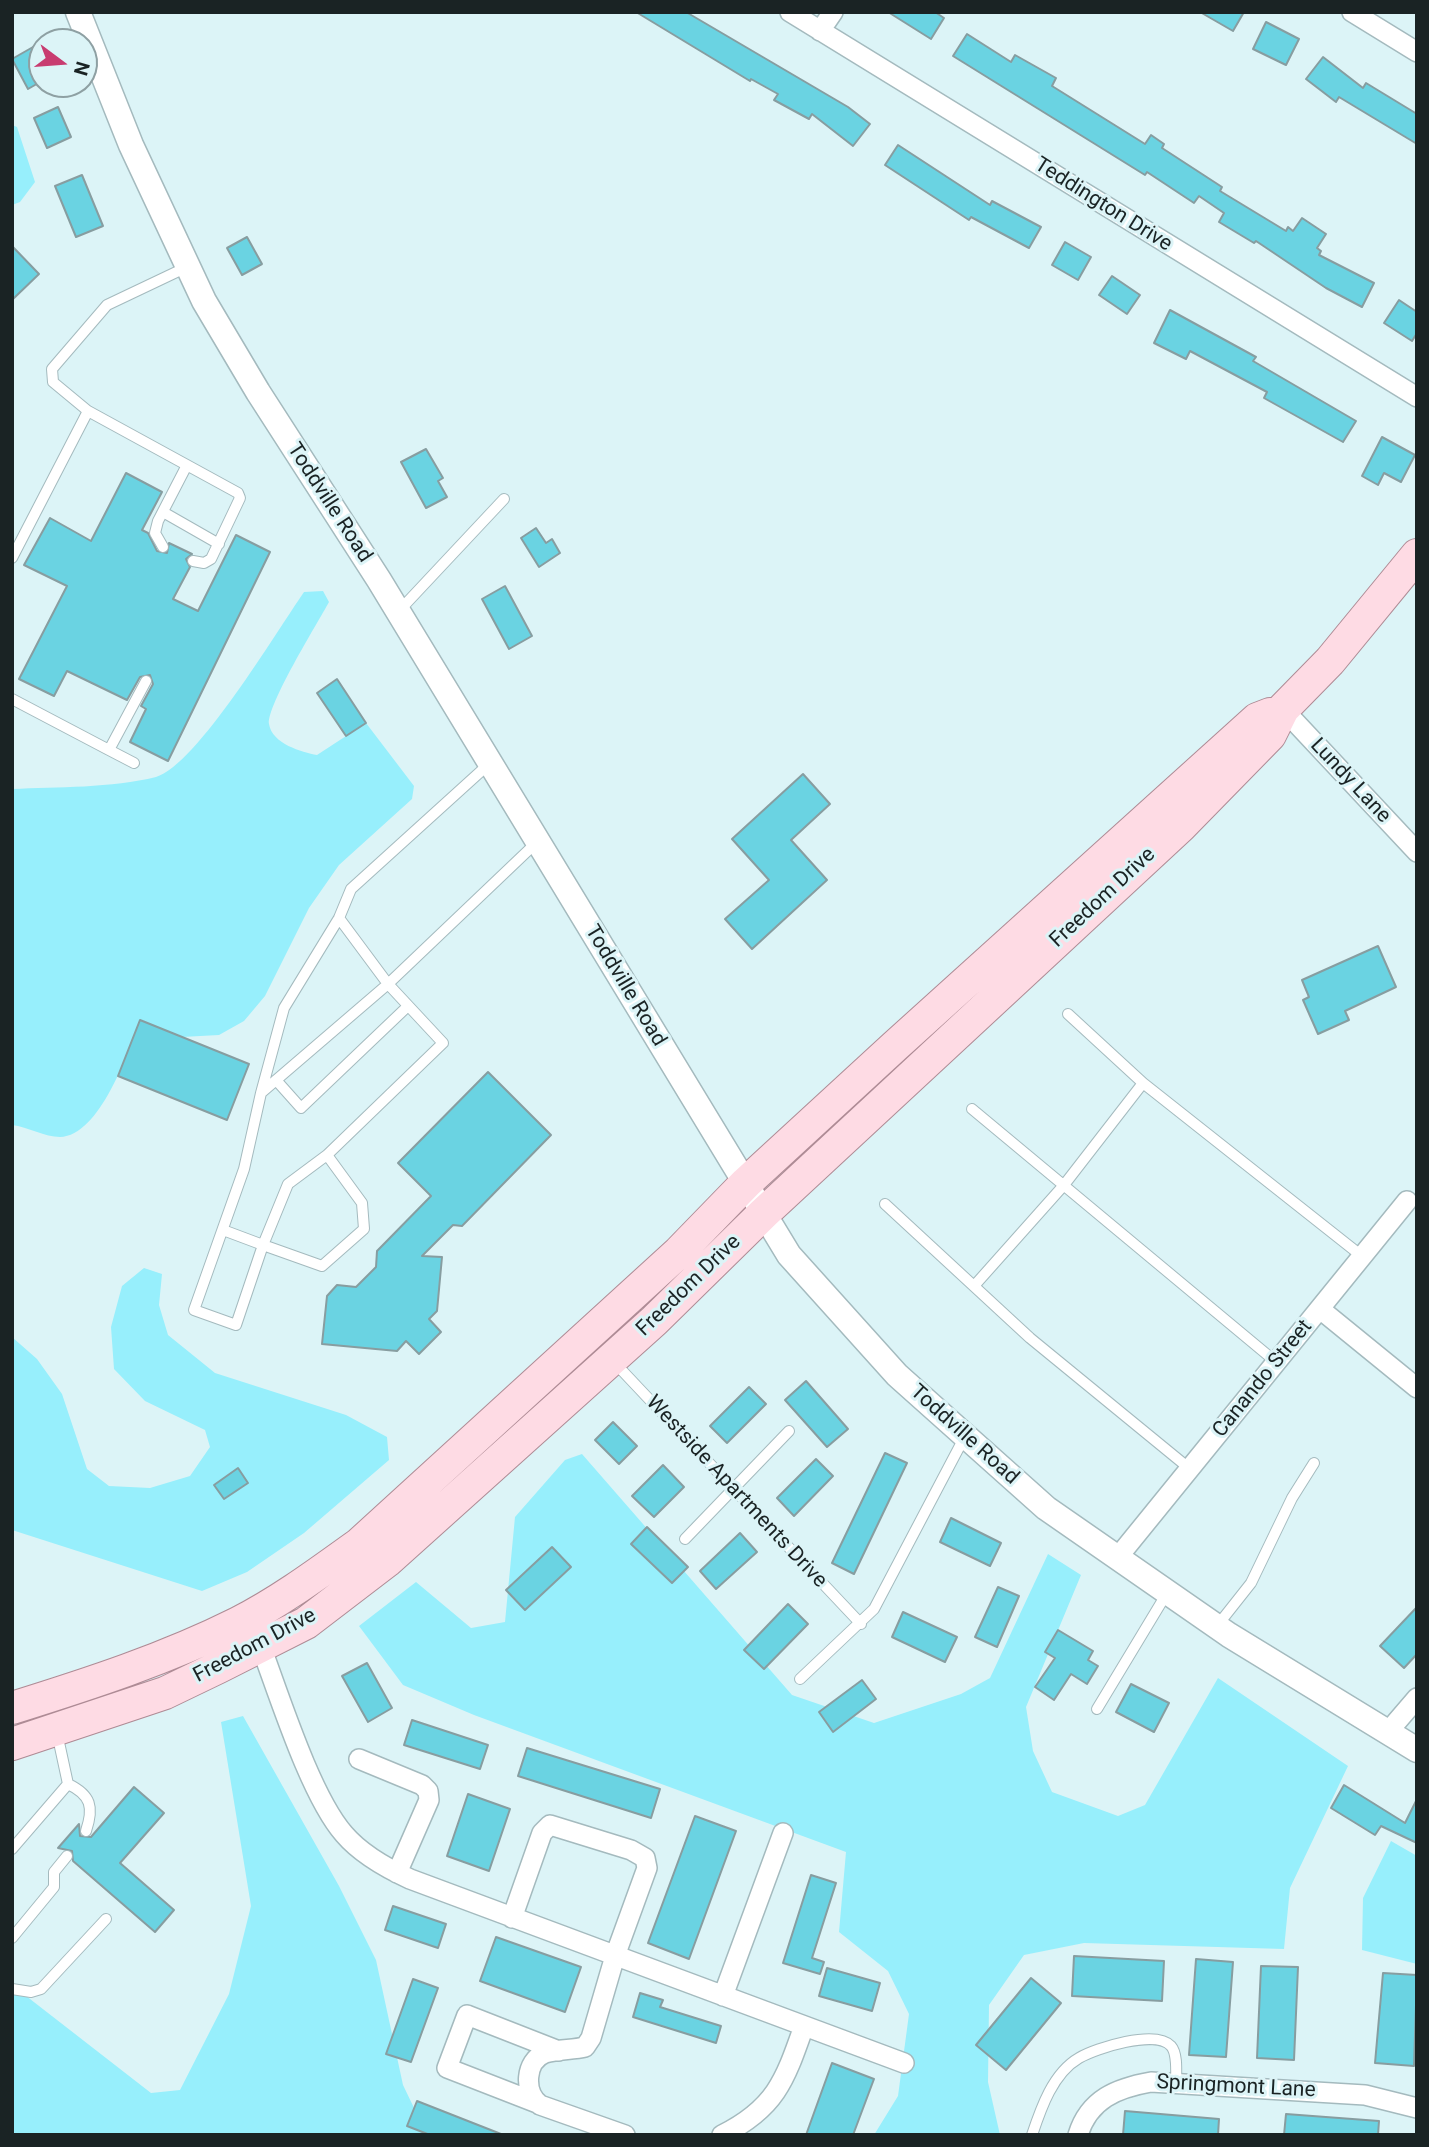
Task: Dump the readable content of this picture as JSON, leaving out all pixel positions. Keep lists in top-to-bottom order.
{
  "streets": {
    "main road": ["Freedom Drive"],
    "street": [
      "Teddington Drive",
      "Toddville Road",
      "Lundy Lane",
      "Canando Street",
      "Springmont Lane"
    ],
    "lane": ["Westside Apartments Drive"]
  },
  "crossings": [
    ["Toddville Road", "Freedom Drive"],
    ["Toddville Road", "Canando Street"],
    ["Lundy Lane", "Freedom Drive"],
    ["Freedom Drive", "Westside Apartments Drive"]
  ],
  "north": "right"
}
